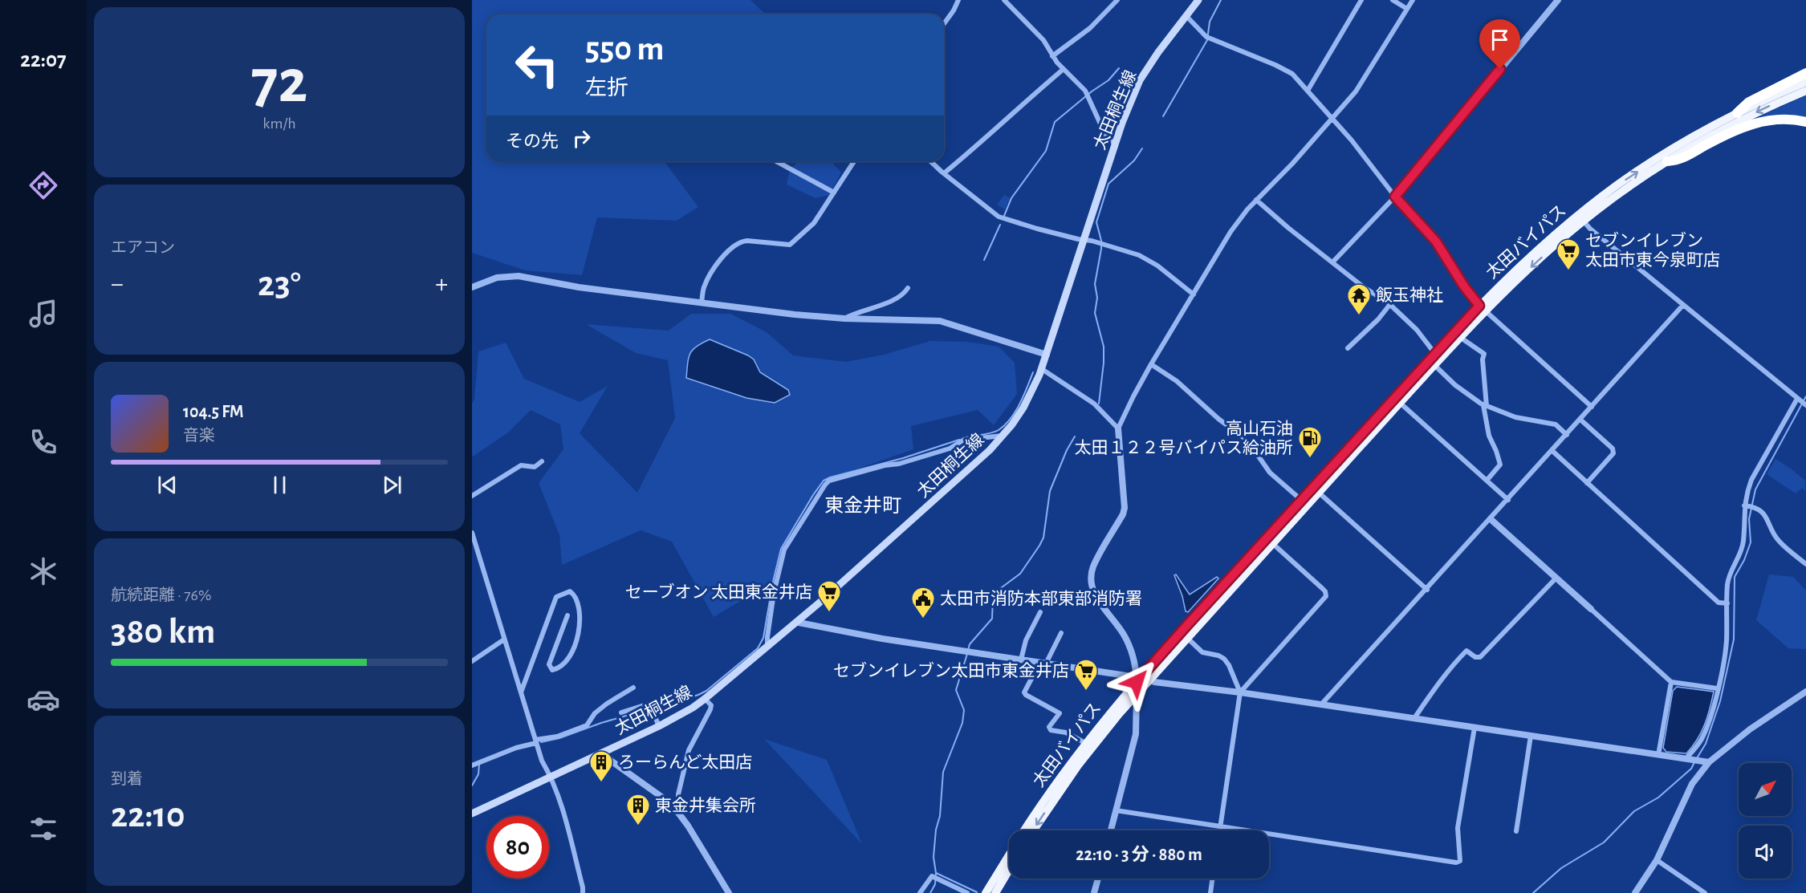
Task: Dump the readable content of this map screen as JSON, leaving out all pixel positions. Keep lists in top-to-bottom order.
{
  "streets": {
    "highway": ["太田バイパス"],
    "main road": ["太田桐生線"]
  },
  "districts": ["東金井町"],
  "places": {
    "supermarket": ["セブンイレブン 太田市東今泉町店", "セーブオン 太田東金井店", "セブンイレブン太田市東金井店"],
    "temple": ["飯玉神社"],
    "fuel station": ["高山石油 太田１２２号バイパス給油所"],
    "public building": ["太田市消防本部東部消防署"],
    "building": ["ろーらんど太田店", "東金井集会所"]
  },
  "north": "top right",
  "page": {
    "tabs": "22:07",
    "tile": [
      ["72", "km/h"],
      "エアコン",
      ["航続距離 · 76%", "380 km"],
      ["到着", "22:10"]
    ],
    "turn": ["550 m", "左折"],
    "then": "その先",
    "heat": ["−", "23°", "+"],
    "song": ["104.5 FM", "音楽"],
    "limit": "80",
    "trip": "22:10 · 3 分 · 880 m"
  }
}
